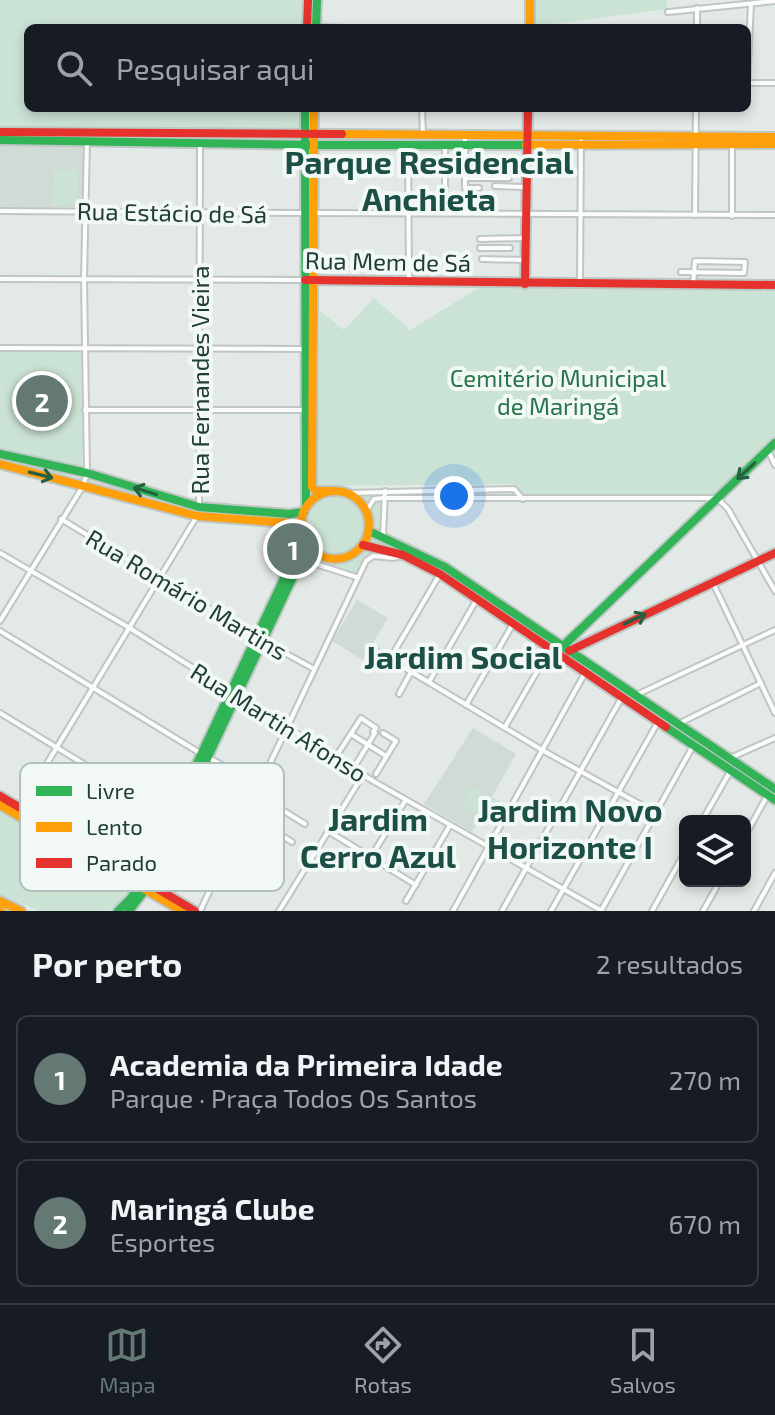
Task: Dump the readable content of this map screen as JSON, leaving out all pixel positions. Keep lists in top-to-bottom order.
{
  "streets": {
    "main road": ["Rua Mem de Sá"],
    "street": [
      "Rua Estácio de Sá",
      "Rua Fernandes Vieira",
      "Rua Romário Martins",
      "Rua Martin Afonso"
    ]
  },
  "crossings": [
    ["Rua Estácio de Sá", "Rua Fernandes Vieira"],
    ["Rua Mem de Sá", "Rua Fernandes Vieira"],
    ["Rua Fernandes Vieira", "Rua Romário Martins"],
    ["Rua Fernandes Vieira", "Rua Martin Afonso"]
  ],
  "districts": [
    "Parque Residencial Anchieta",
    "Jardim Social",
    "Jardim Novo Horizonte I",
    "Jardim Cerro Azul"
  ],
  "parks": ["Cemitério Municipal de Maringá"],
  "legend": ["Livre", "Lento", "Parado"],
  "page": {
    "search": "Pesquisar aqui",
    "pins": ["2", "1"],
    "heading": ["Por perto", "2 resultados"],
    "list": [
      {
        "mark": "1",
        "name": "Academia da Primeira Idade",
        "note": "Parque · Praça Todos Os Santos",
        "value": "270 m"
      },
      {
        "mark": "2",
        "name": "Maringá Clube",
        "note": "Esportes",
        "value": "670 m"
      }
    ],
    "nav": ["Mapa", "Rotas", "Salvos"]
  }
}
